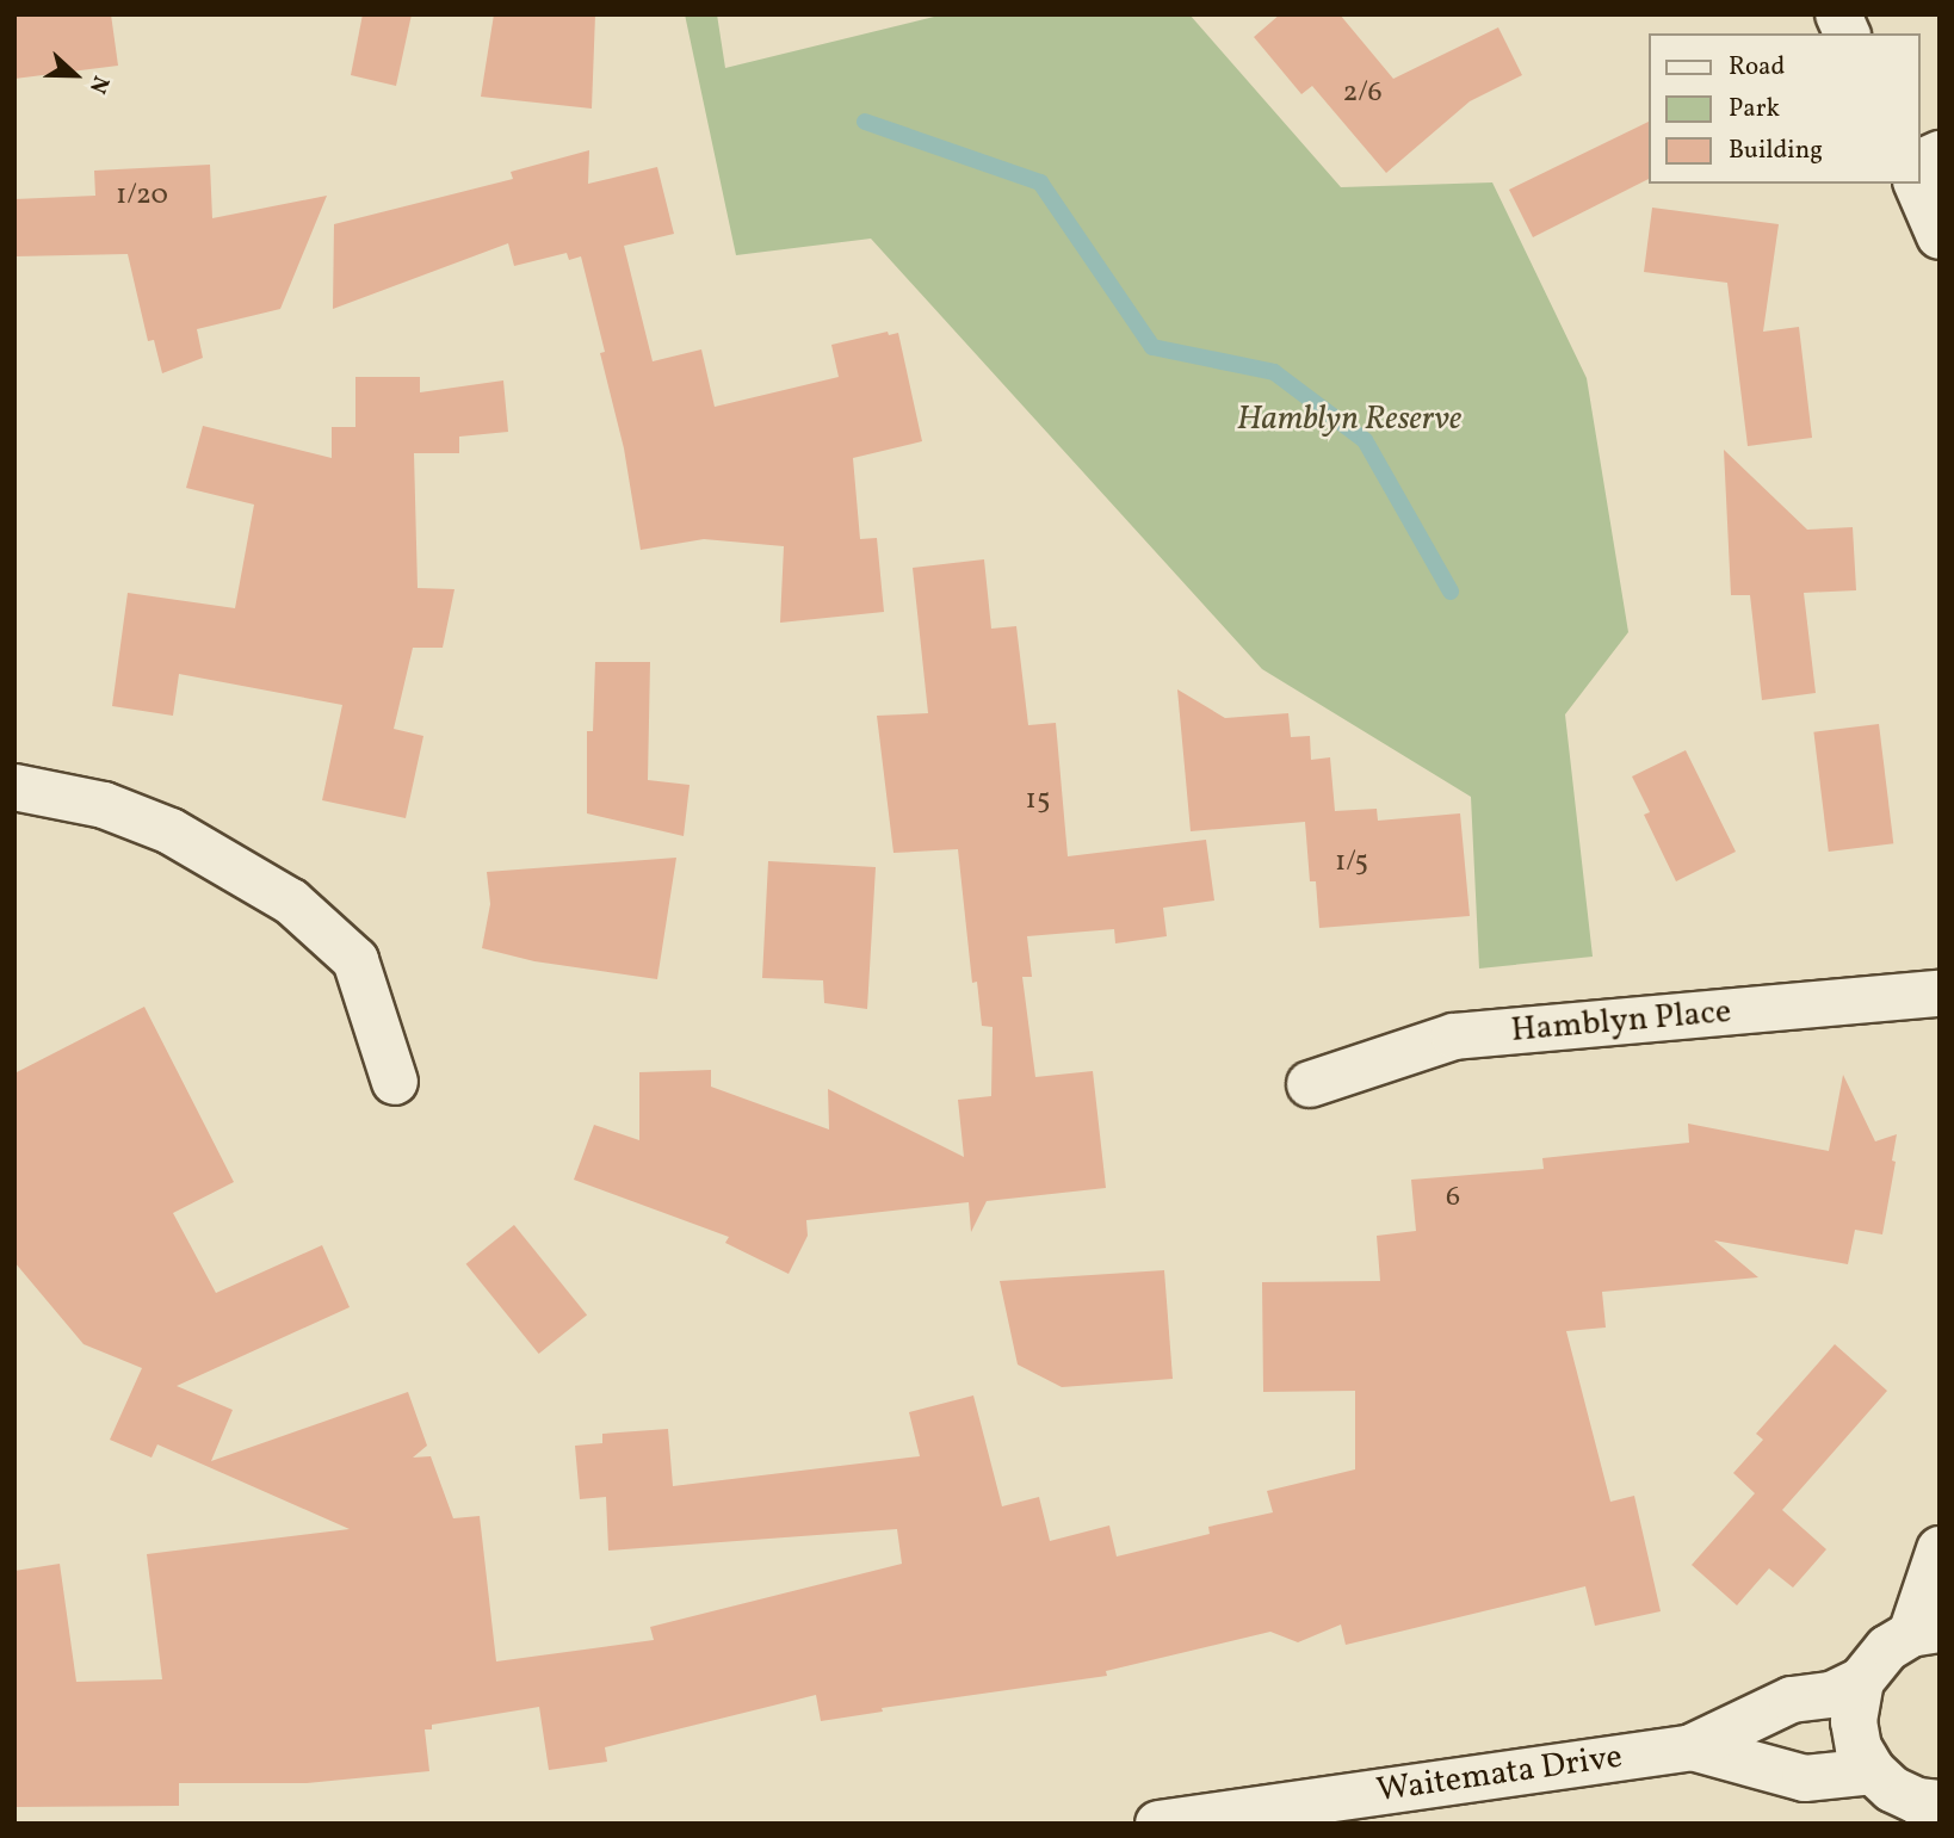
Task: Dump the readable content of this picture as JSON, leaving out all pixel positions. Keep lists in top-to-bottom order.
{
  "streets": {
    "street": ["Hamblyn Place", "Waitemata Drive"]
  },
  "parks": ["Hamblyn Reserve"],
  "house_numbers": [
    "2/6",
    "1/20",
    "15",
    "1/5",
    "6"
  ],
  "legend": ["Road", "Park", "Building"],
  "north": "right"
}
